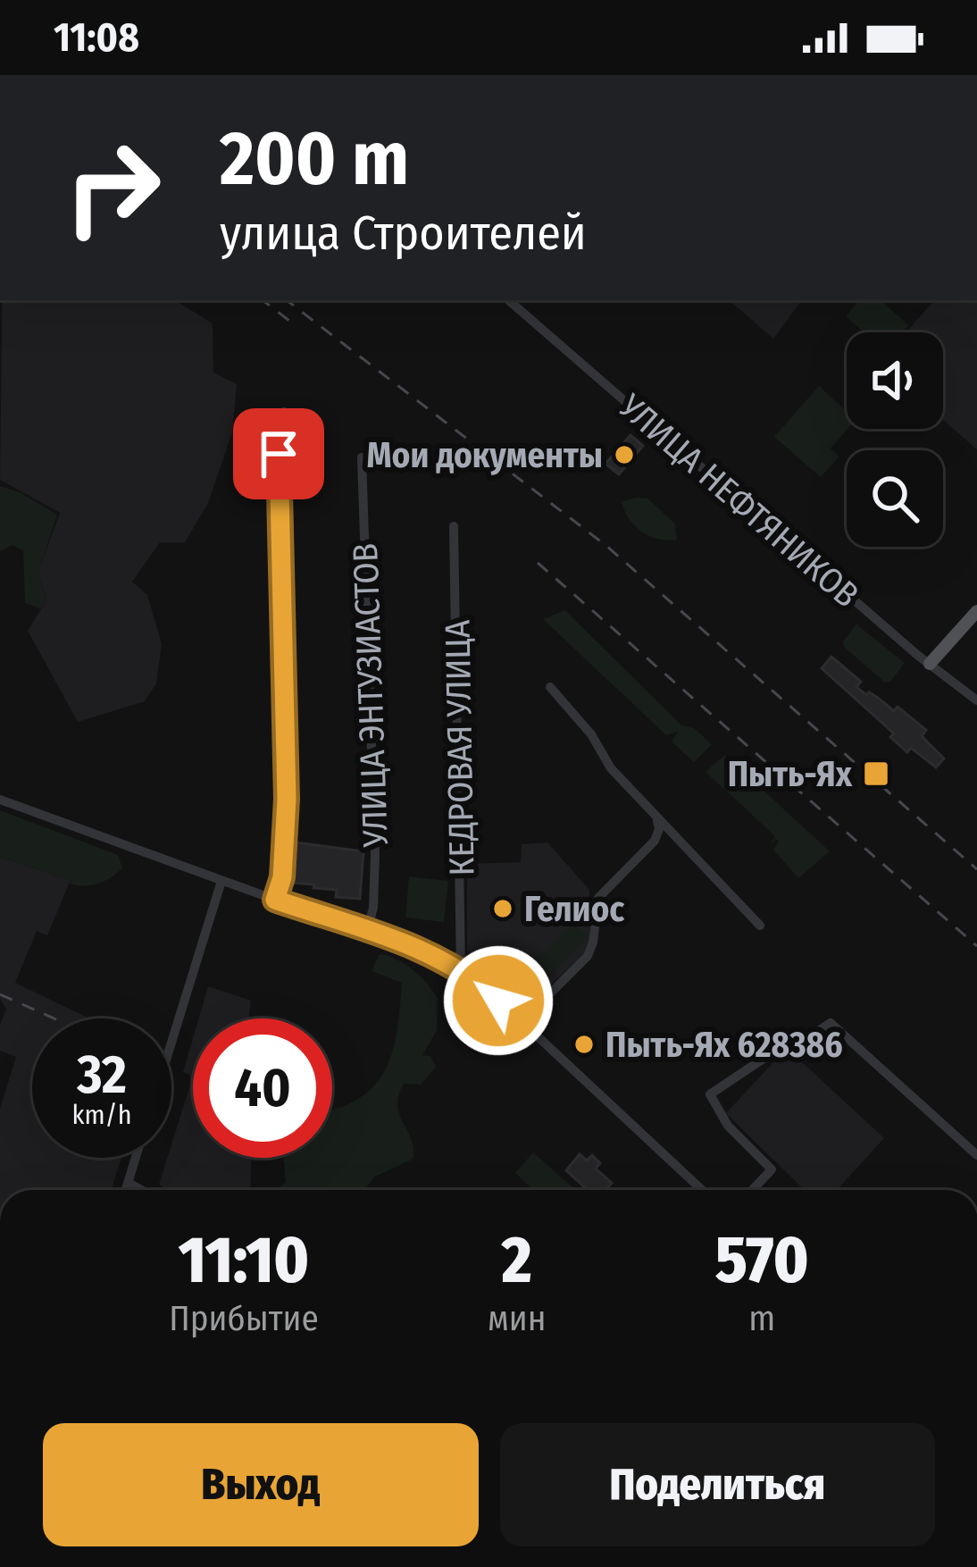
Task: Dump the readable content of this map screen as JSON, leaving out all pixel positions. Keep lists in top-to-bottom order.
{
  "streets": {
    "street": ["УЛИЦА НЕФТЯНИКОВ", "УЛИЦА ЭНТУЗИАСТОВ", "КЕДРОВАЯ УЛИЦА"]
  },
  "places": {
    "other": ["Мои документы", "Гелиос", "Пыть-Ях 628386"],
    "transit": ["Пыть-Ях"]
  },
  "page": {
    "status": "11:08",
    "turn": ["200 m", "улица Строителей"],
    "speed": "32 km/h",
    "limit": "40",
    "eta": [
      "11:10",
      "Прибытие",
      "2",
      "мин",
      "570",
      "m"
    ],
    "buttons": ["Выход", "Поделиться"]
  }
}
